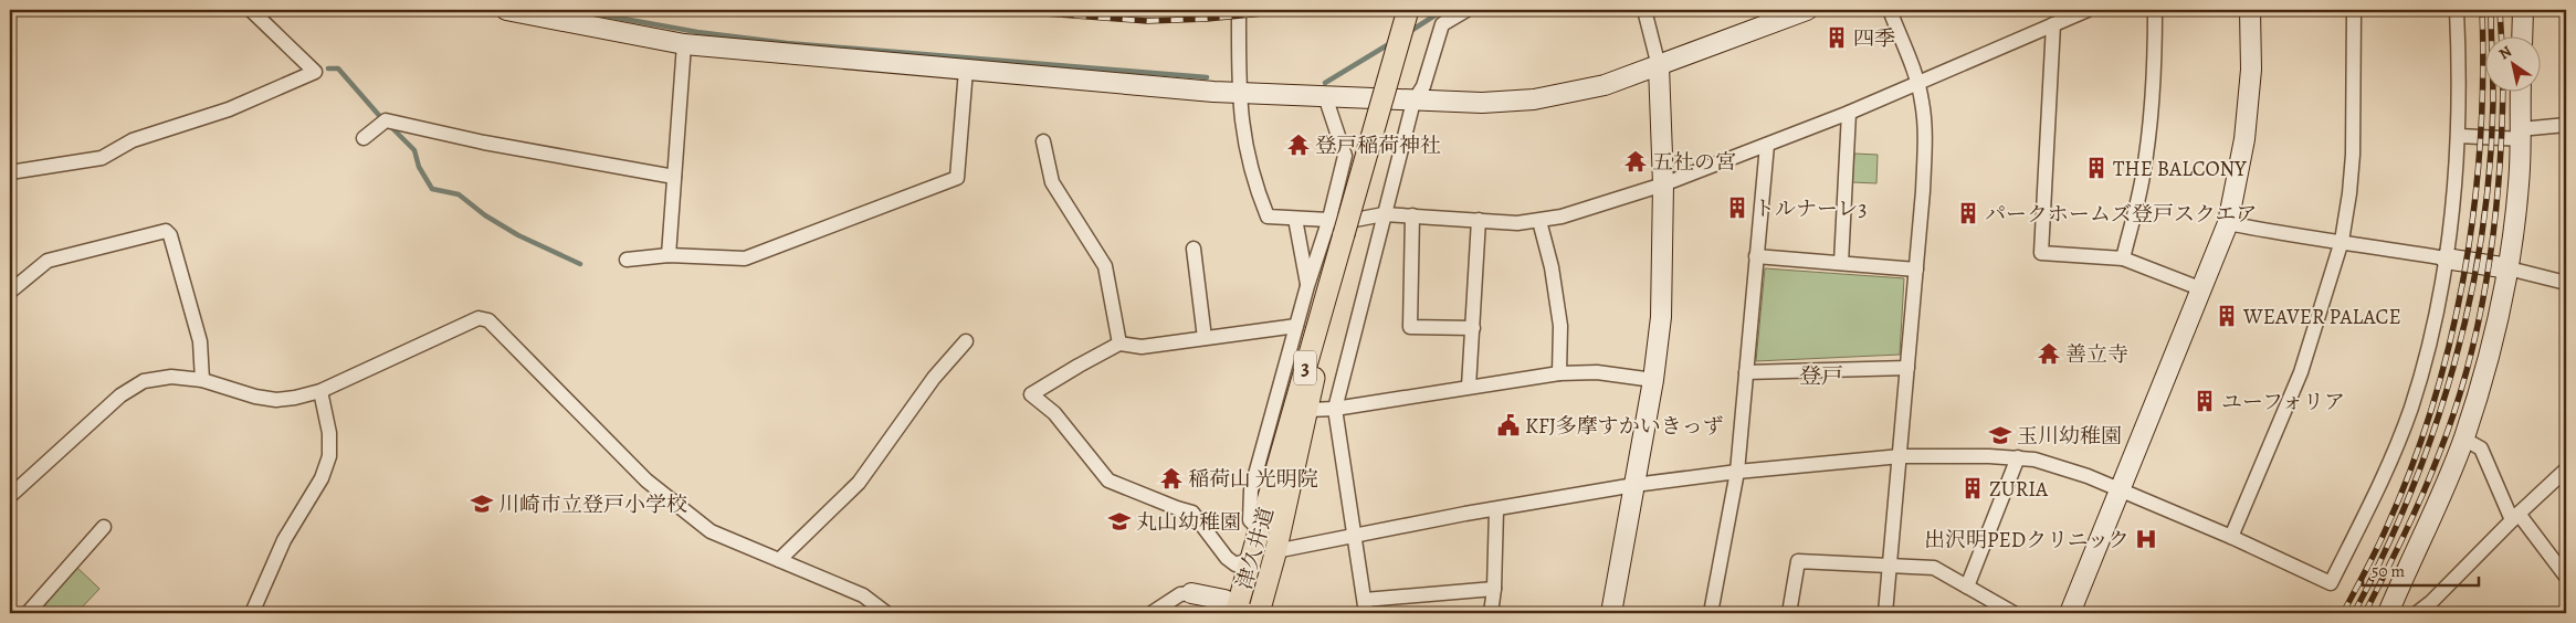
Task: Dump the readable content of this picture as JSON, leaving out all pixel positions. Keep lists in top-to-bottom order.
{
  "streets": {
    "main road": ["3", "津久井道"]
  },
  "crossings": [
    ["3", "津久井道"]
  ],
  "districts": ["登戸"],
  "places": {
    "building": [
      "四季",
      "THE BALCONY",
      "トルナーレ3",
      "パークホームズ登戸スクエア",
      "WEAVER PALACE",
      "ユーフォリア",
      "ZURIA"
    ],
    "temple": [
      "登戸稲荷神社",
      "五社の宮",
      "善立寺",
      "稲荷山 光明院"
    ],
    "public building": ["KFJ多摩すかいきっず"],
    "school or university": ["玉川幼稚園", "川崎市立登戸小学校", "丸山幼稚園"],
    "hospital": ["出沢明PEDクリニック"]
  },
  "scale_bar": "50 m",
  "north": "top left"
}
